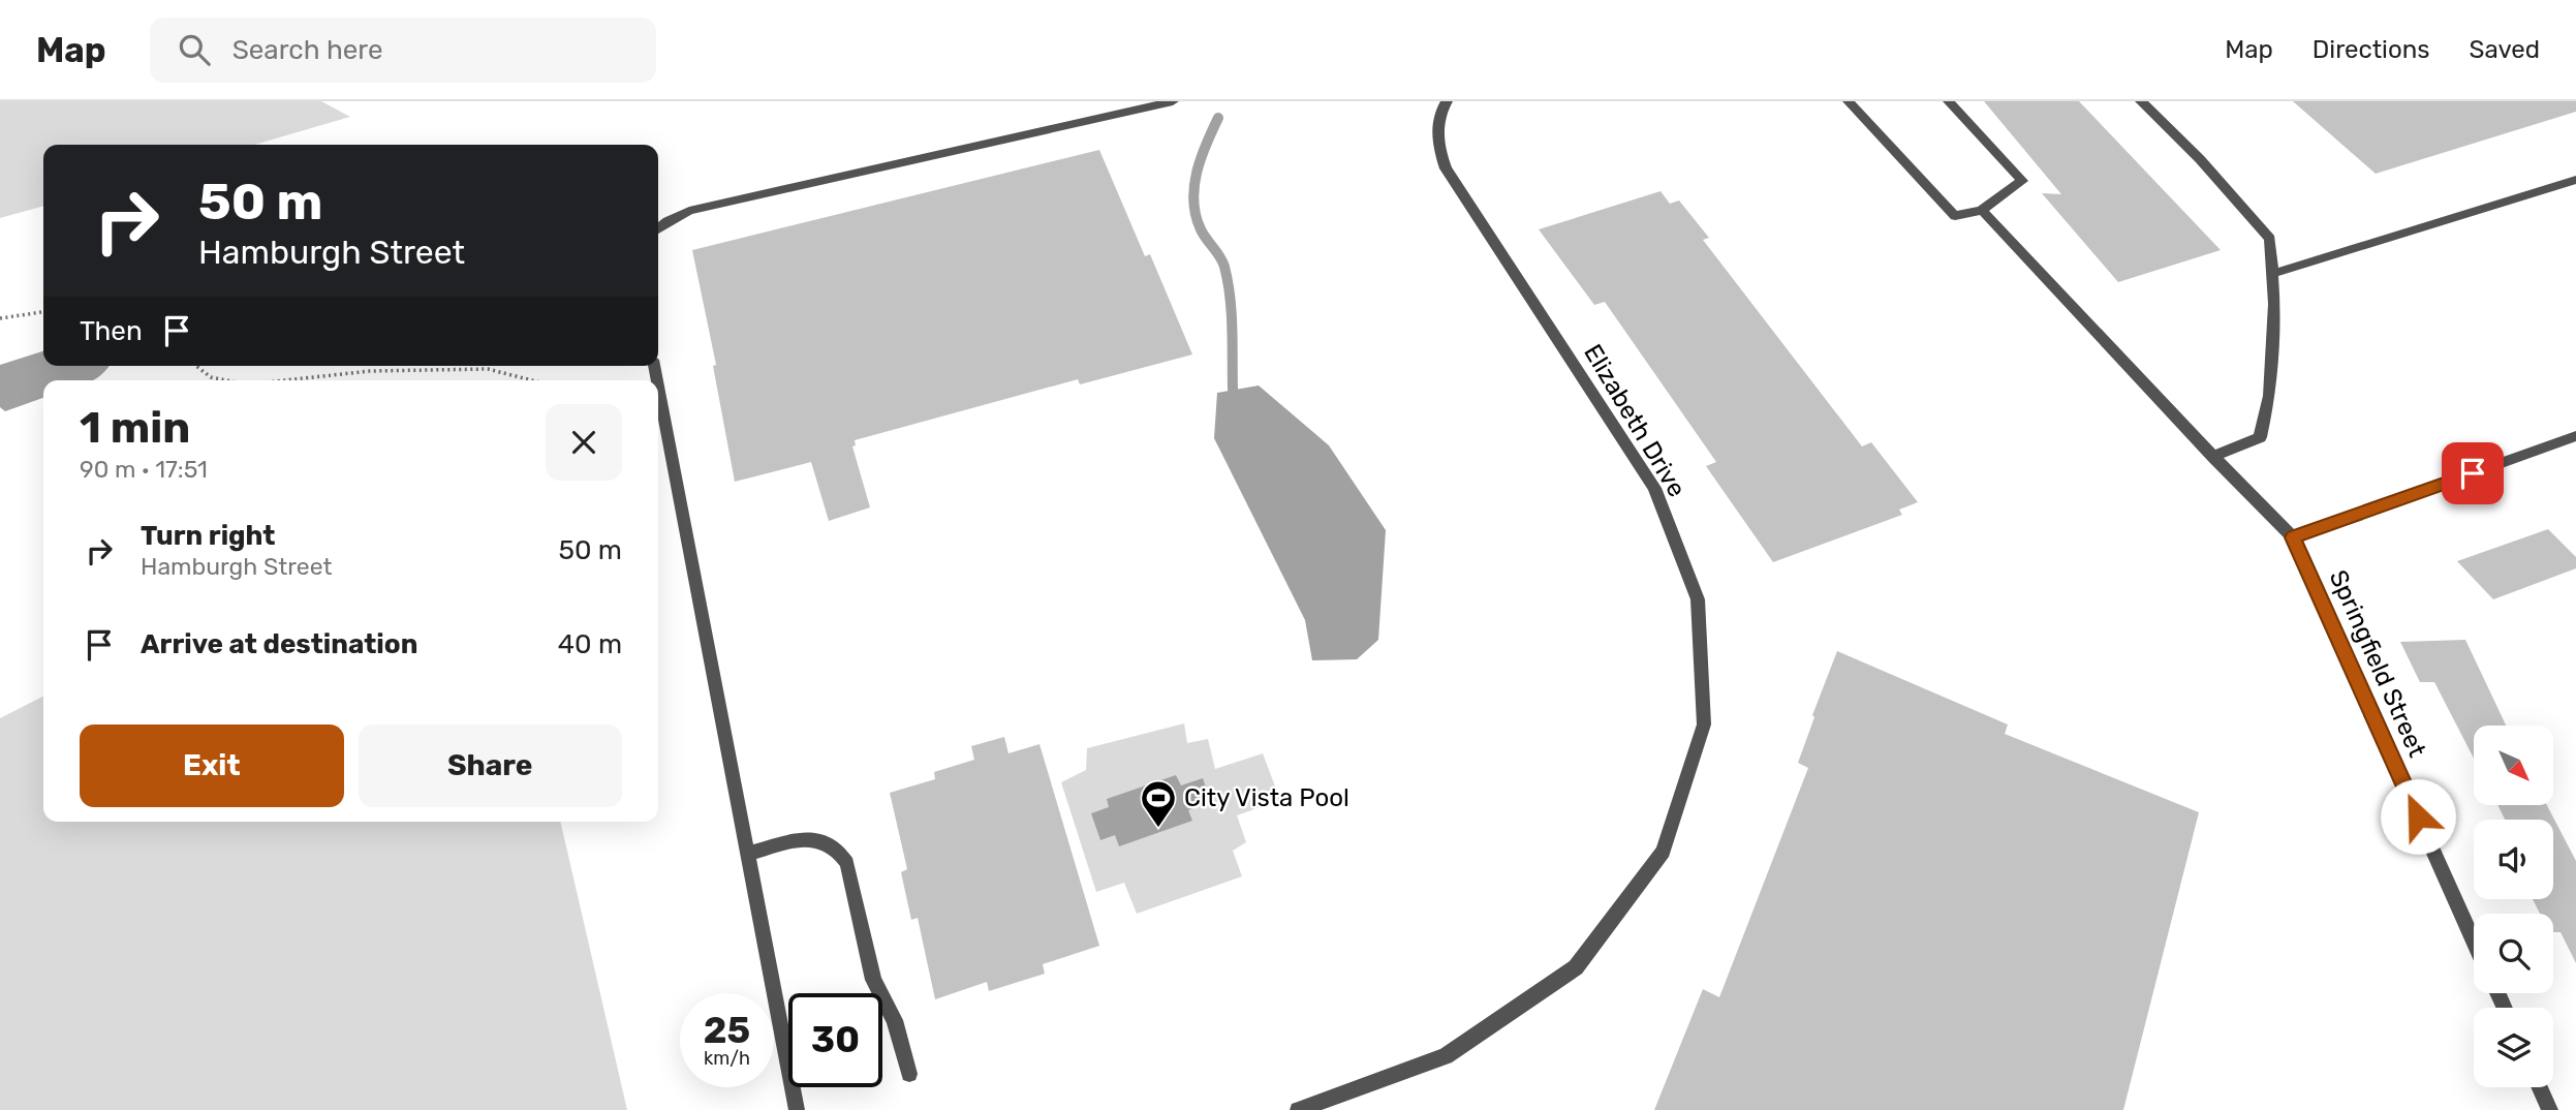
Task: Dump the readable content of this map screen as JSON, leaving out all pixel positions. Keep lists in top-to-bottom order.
{
  "streets": {
    "street": ["Elizabeth Drive", "Springfield Street"]
  },
  "places": {
    "sports": ["City Vista Pool"]
  },
  "north": "bottom right",
  "page": {
    "header": "Map",
    "search": "Search here",
    "nav": ["Map", "Directions", "Saved"],
    "turn": ["50 m", "Hamburgh Street"],
    "then": "Then",
    "heading": ["1 min", "90 m · 17:51"],
    "list": [
      {
        "name": "Turn right",
        "note": "Hamburgh Street",
        "value": "50 m"
      },
      {
        "name": "Arrive at destination",
        "value": "40 m"
      }
    ],
    "buttons": ["Exit", "Share"],
    "speed": "25 km/h",
    "limit": "30"
  }
}
